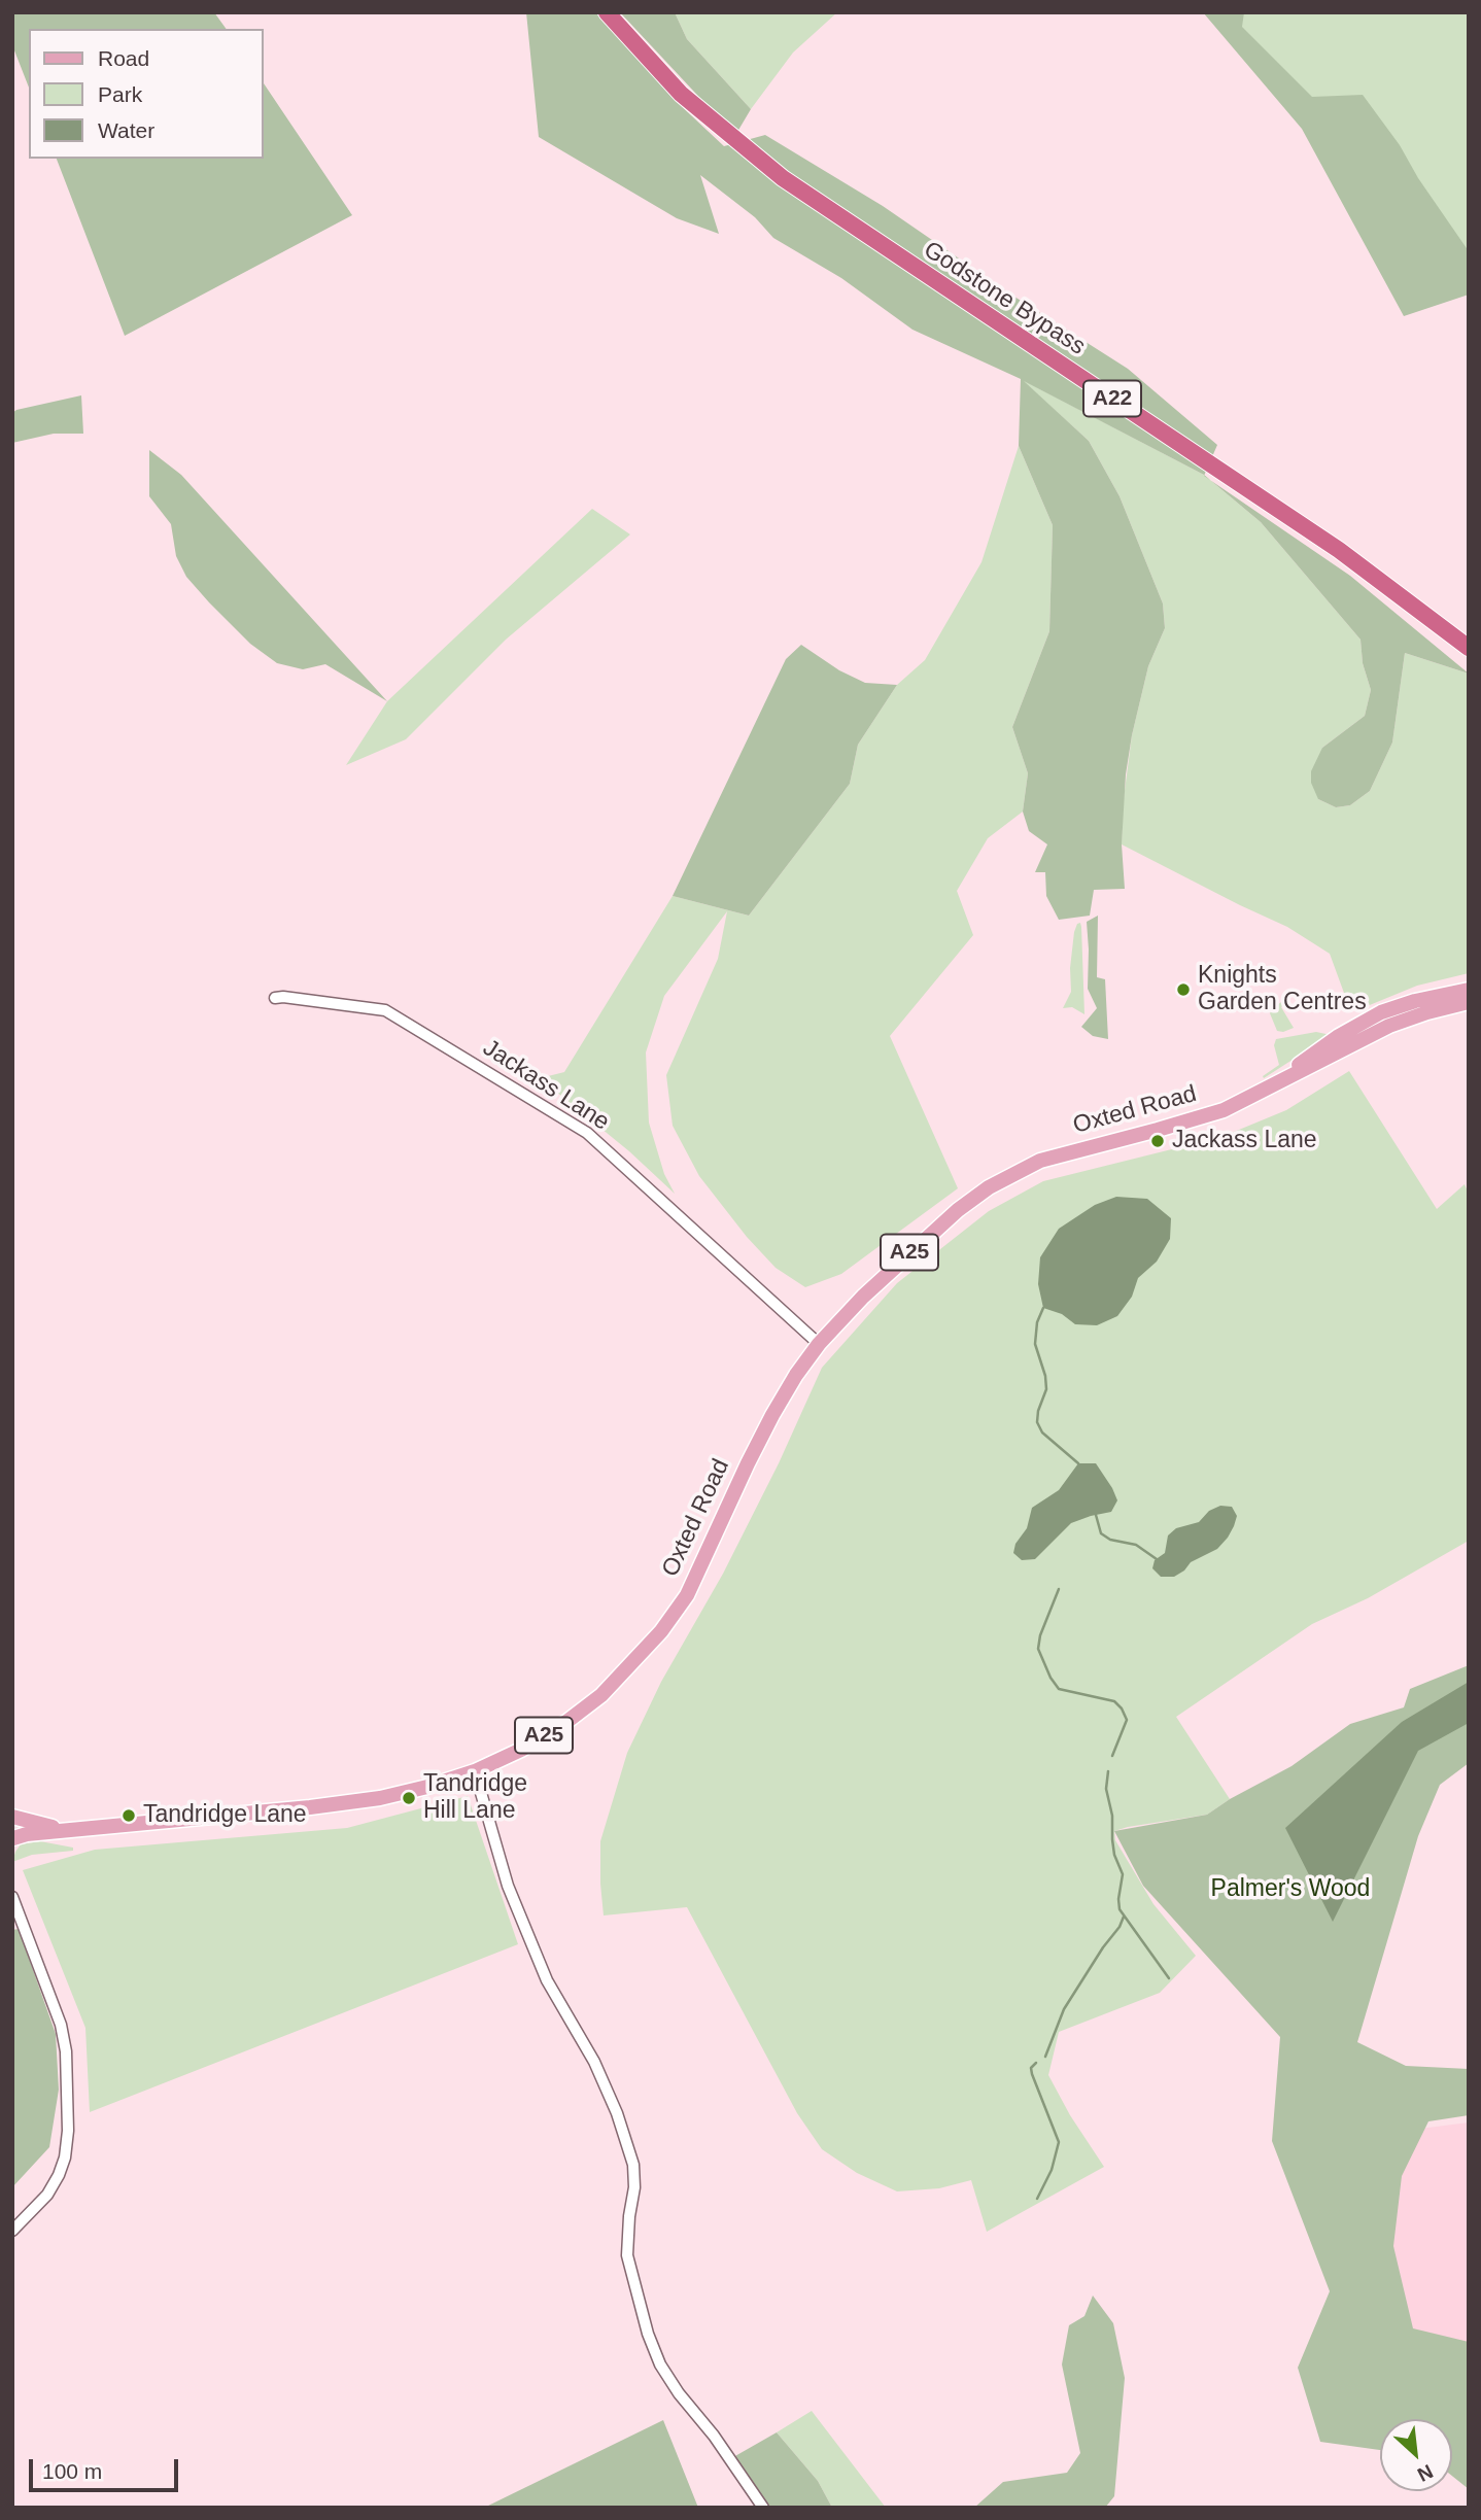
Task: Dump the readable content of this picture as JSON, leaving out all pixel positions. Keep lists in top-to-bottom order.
{
  "streets": {
    "highway": ["Godstone Bypass", "A22"],
    "main road": ["Oxted Road", "A25"],
    "street": ["Jackass Lane"]
  },
  "crossings": [
    ["Jackass Lane", "Oxted Road"]
  ],
  "parks": ["Palmer's Wood"],
  "places": [
    "Knights Garden Centres",
    "Jackass Lane",
    "Tandridge Hill Lane",
    "Tandridge Lane"
  ],
  "legend": ["Road", "Park", "Water"],
  "scale_bar": "100 m",
  "north": "bottom right"
}
